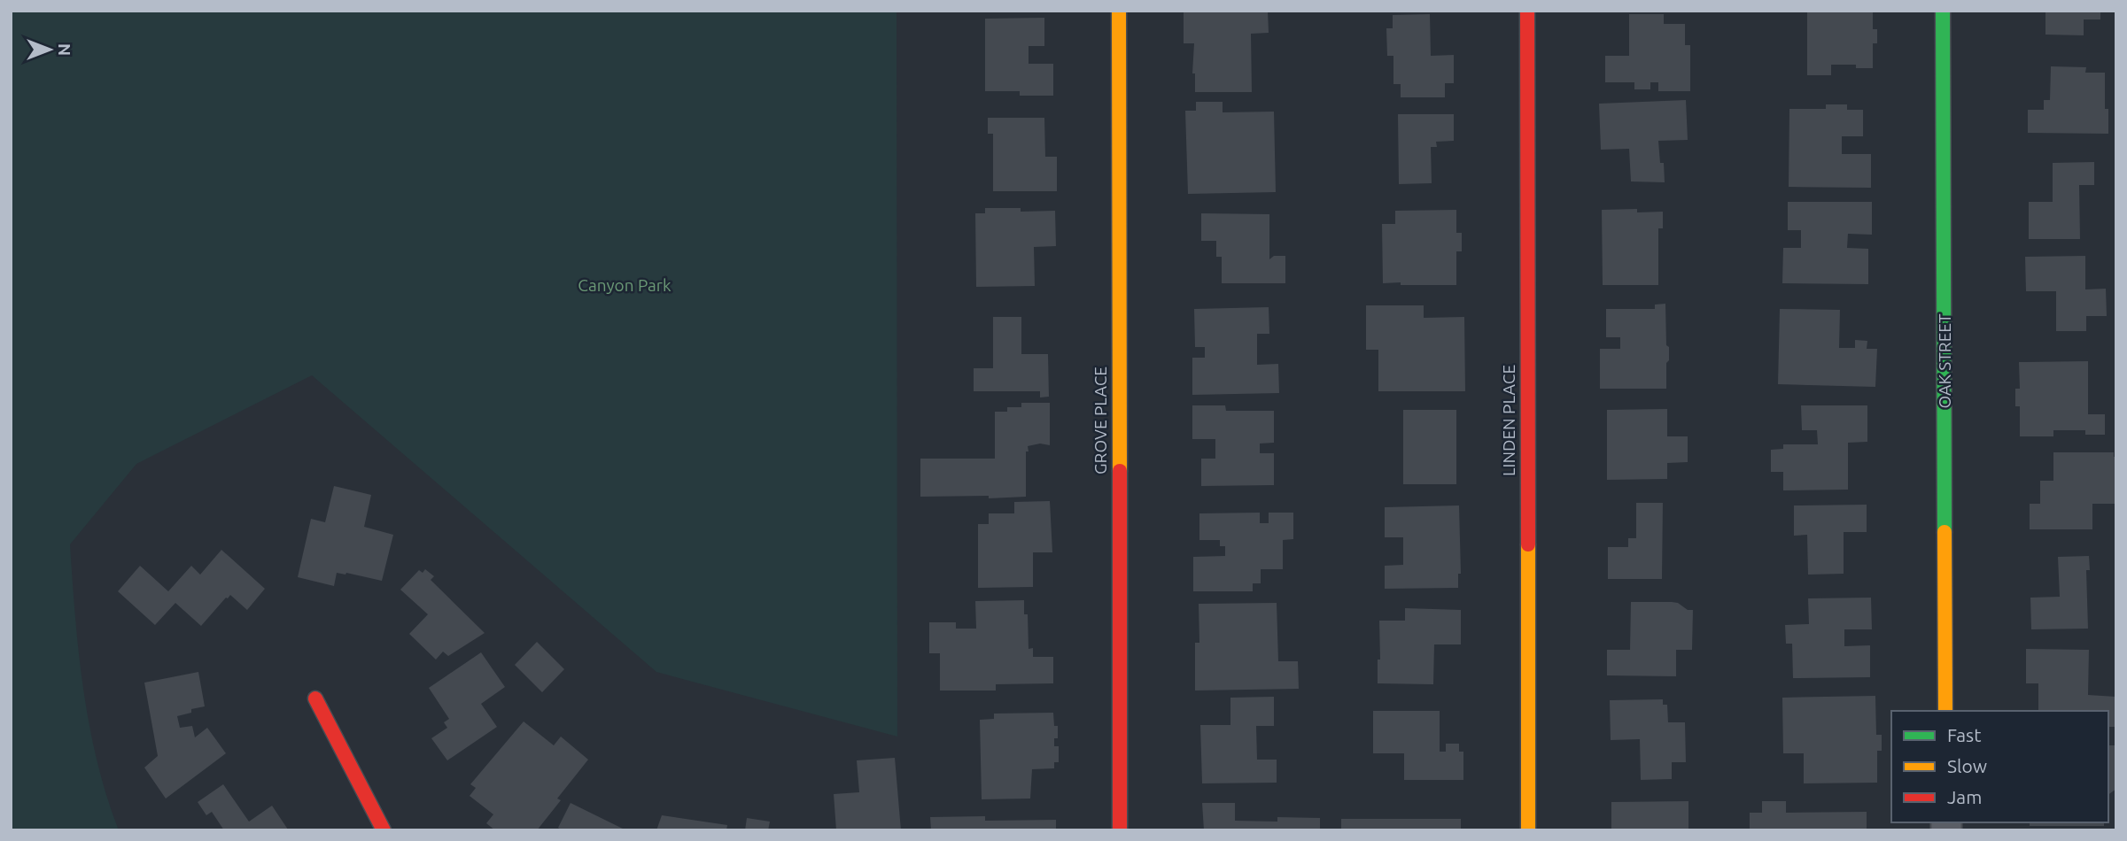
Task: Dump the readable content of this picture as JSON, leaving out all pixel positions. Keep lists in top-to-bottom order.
{
  "streets": {
    "street": ["OAK STREET", "GROVE PLACE", "LINDEN PLACE"]
  },
  "parks": ["Canyon Park"],
  "legend": ["Fast", "Slow", "Jam"],
  "north": "right"
}
